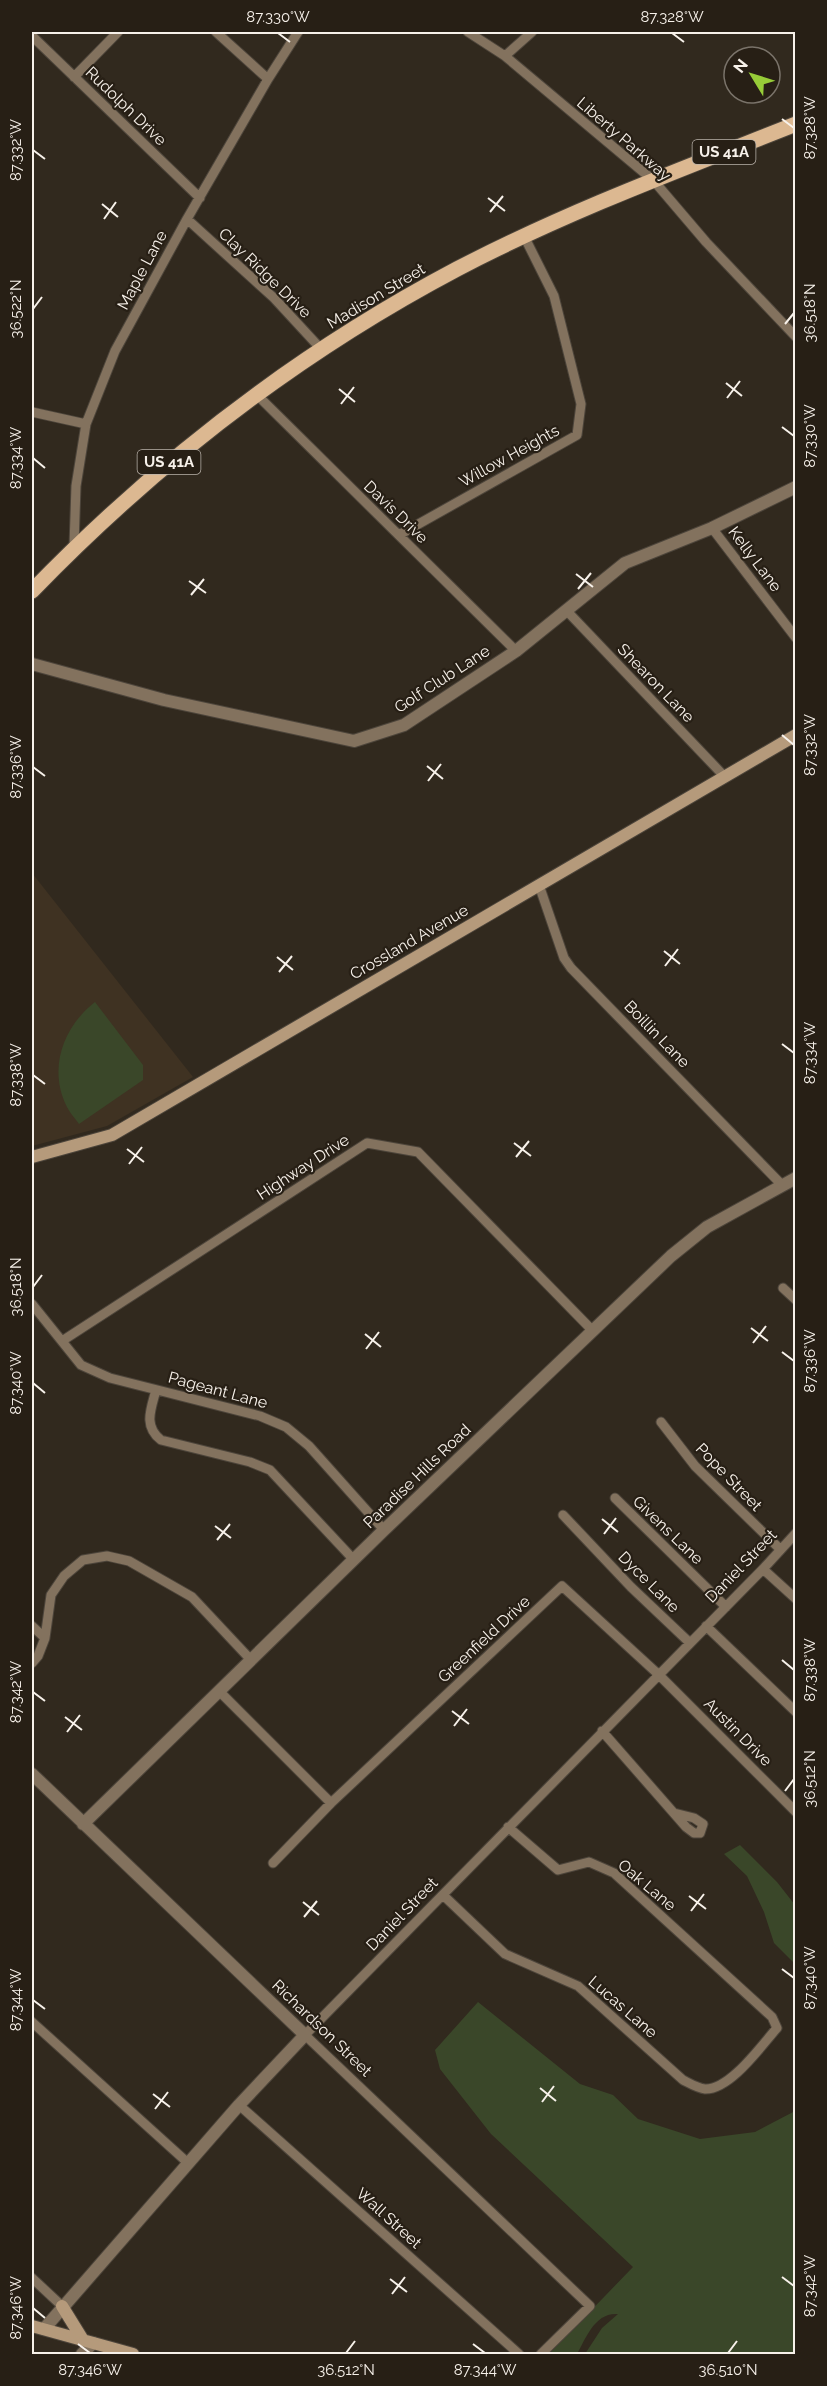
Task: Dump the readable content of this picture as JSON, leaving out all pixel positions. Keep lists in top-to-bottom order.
{
  "streets": {
    "main road": ["US 41A", "Madison Street", "Crossland Avenue"],
    "street": [
      "Rudolph Drive",
      "Liberty Parkway",
      "Maple Lane",
      "Clay Ridge Drive",
      "Willow Heights",
      "Davis Drive",
      "Kelly Lane",
      "Golf Club Lane",
      "Shearon Lane",
      "Boillin Lane",
      "Highway Drive",
      "Pageant Lane",
      "Paradise Hills Road",
      "Pope Street",
      "Givens Lane",
      "Daniel Street",
      "Dyce Lane",
      "Greenfield Drive",
      "Austin Drive",
      "Oak Lane",
      "Lucas Lane",
      "Richardson Street",
      "Wall Street"
    ]
  },
  "crossings": [
    ["Rudolph Drive", "Maple Lane"],
    ["Liberty Parkway", "Madison Street"],
    ["Maple Lane", "Clay Ridge Drive"],
    ["Maple Lane", "Madison Street"],
    ["Clay Ridge Drive", "Madison Street"],
    ["Madison Street", "Willow Heights"],
    ["Madison Street", "Davis Drive"],
    ["Willow Heights", "Davis Drive"],
    ["Davis Drive", "Golf Club Lane"],
    ["Kelly Lane", "Golf Club Lane"],
    ["Golf Club Lane", "Shearon Lane"],
    ["Shearon Lane", "Crossland Avenue"],
    ["Crossland Avenue", "Boillin Lane"],
    ["Boillin Lane", "Paradise Hills Road"],
    ["Highway Drive", "Pageant Lane"],
    ["Highway Drive", "Paradise Hills Road"],
    ["Pageant Lane", "Paradise Hills Road"],
    ["Paradise Hills Road", "Richardson Street"],
    ["Pope Street", "Daniel Street"],
    ["Givens Lane", "Daniel Street"],
    ["Daniel Street", "Dyce Lane"],
    ["Daniel Street", "Greenfield Drive"],
    ["Daniel Street", "Austin Drive"],
    ["Daniel Street", "Oak Lane"],
    ["Daniel Street", "Lucas Lane"],
    ["Daniel Street", "Richardson Street"],
    ["Daniel Street", "Wall Street"],
    ["Greenfield Drive", "Austin Drive"],
    ["Oak Lane", "Lucas Lane"]
  ],
  "north": "top left",
  "coordinates": [
    "87.330°W",
    "87.328°W",
    "87.332°W",
    "36.522°N",
    "36.518°N",
    "87.334°W",
    "87.336°W",
    "87.338°W",
    "87.340°W",
    "87.342°W",
    "36.512°N",
    "87.344°W",
    "87.346°W",
    "36.510°N"
  ]
}
